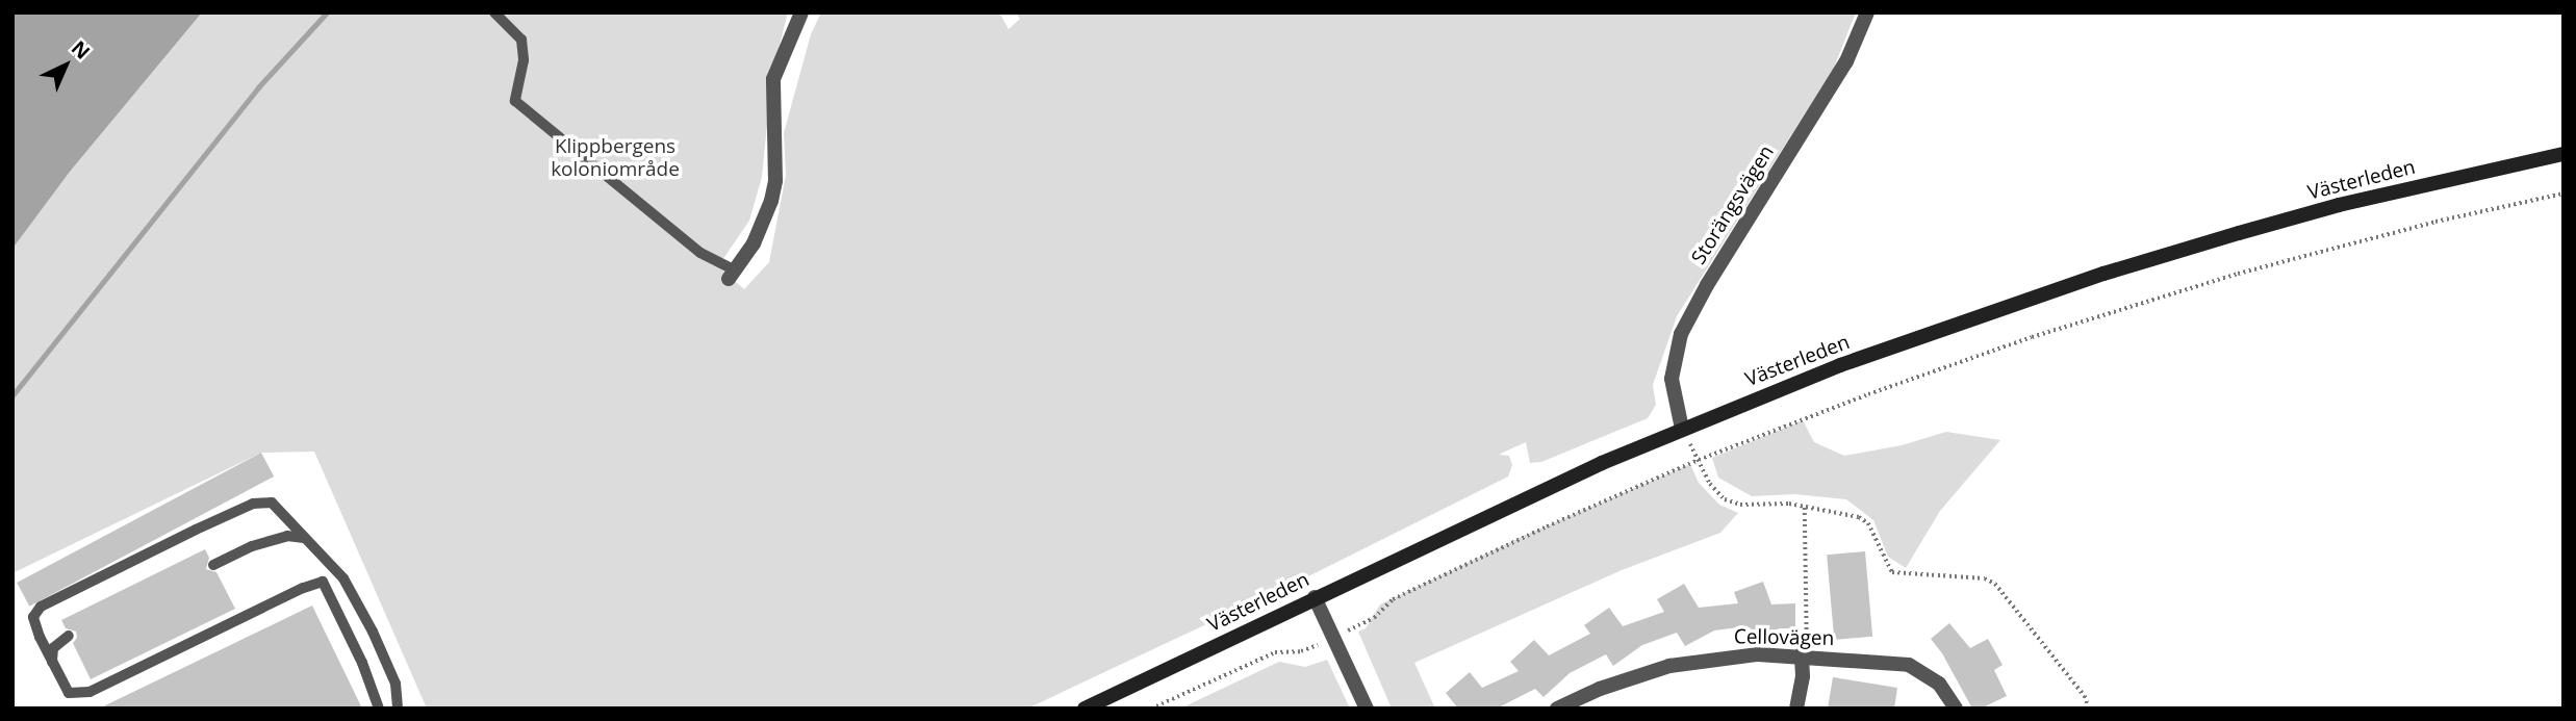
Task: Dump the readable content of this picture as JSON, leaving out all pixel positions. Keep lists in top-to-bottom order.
{
  "streets": {
    "main road": ["Västerleden"],
    "street": ["Storängsvägen", "Cellovägen"]
  },
  "crossings": [
    ["Västerleden", "Storängsvägen"]
  ],
  "parks": ["Klippbergens koloniområde"],
  "north": "top right"
}
